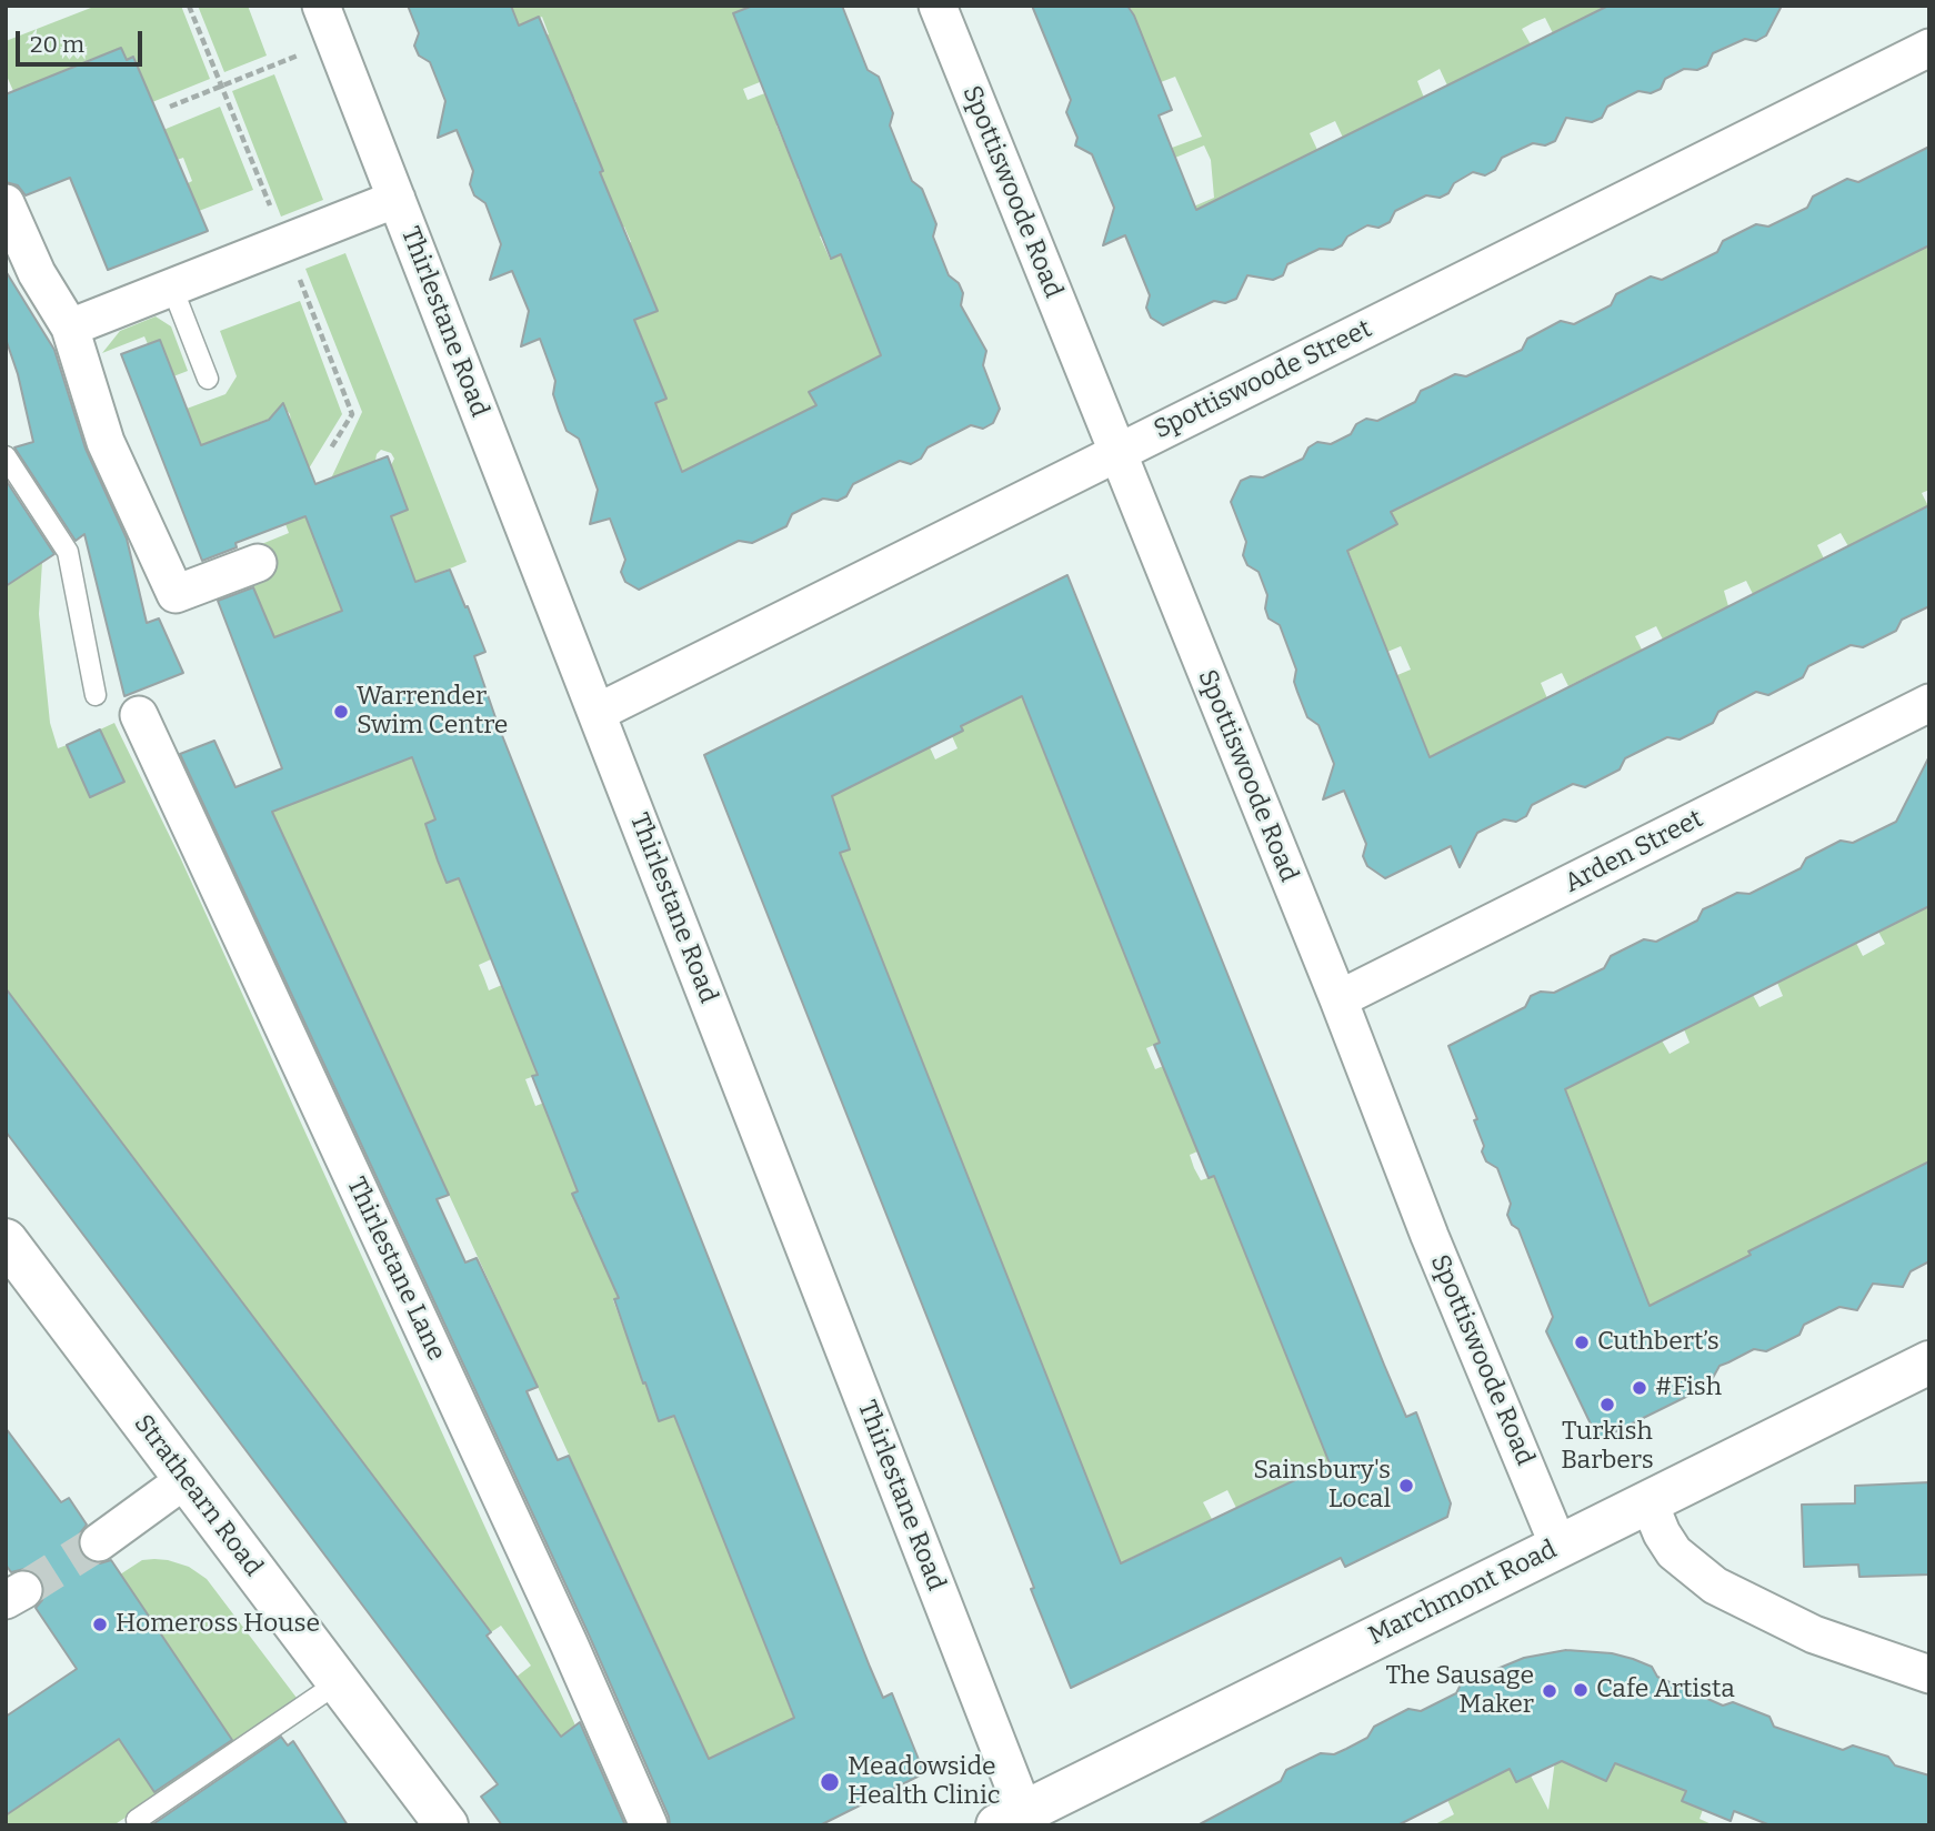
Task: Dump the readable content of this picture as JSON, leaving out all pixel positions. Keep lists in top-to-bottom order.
{
  "streets": {
    "street": [
      "Spottiswoode Road",
      "Thirlestane Road",
      "Spottiswoode Street",
      "Arden Street",
      "Thirlestane Lane",
      "Strathearn Road",
      "Marchmont Road"
    ]
  },
  "crossings": [
    ["Spottiswoode Road", "Spottiswoode Street"],
    ["Spottiswoode Road", "Arden Street"],
    ["Spottiswoode Road", "Marchmont Road"],
    ["Thirlestane Road", "Spottiswoode Street"],
    ["Thirlestane Road", "Marchmont Road"]
  ],
  "places": [
    "Warrender Swim Centre",
    "Cuthbert’s",
    "#Fish",
    "Turkish Barbers",
    "Sainsbury's Local",
    "Homeross House",
    "Cafe Artista",
    "The Sausage Maker",
    "Meadowside Health Clinic"
  ],
  "scale_bar": "20 m"
}
